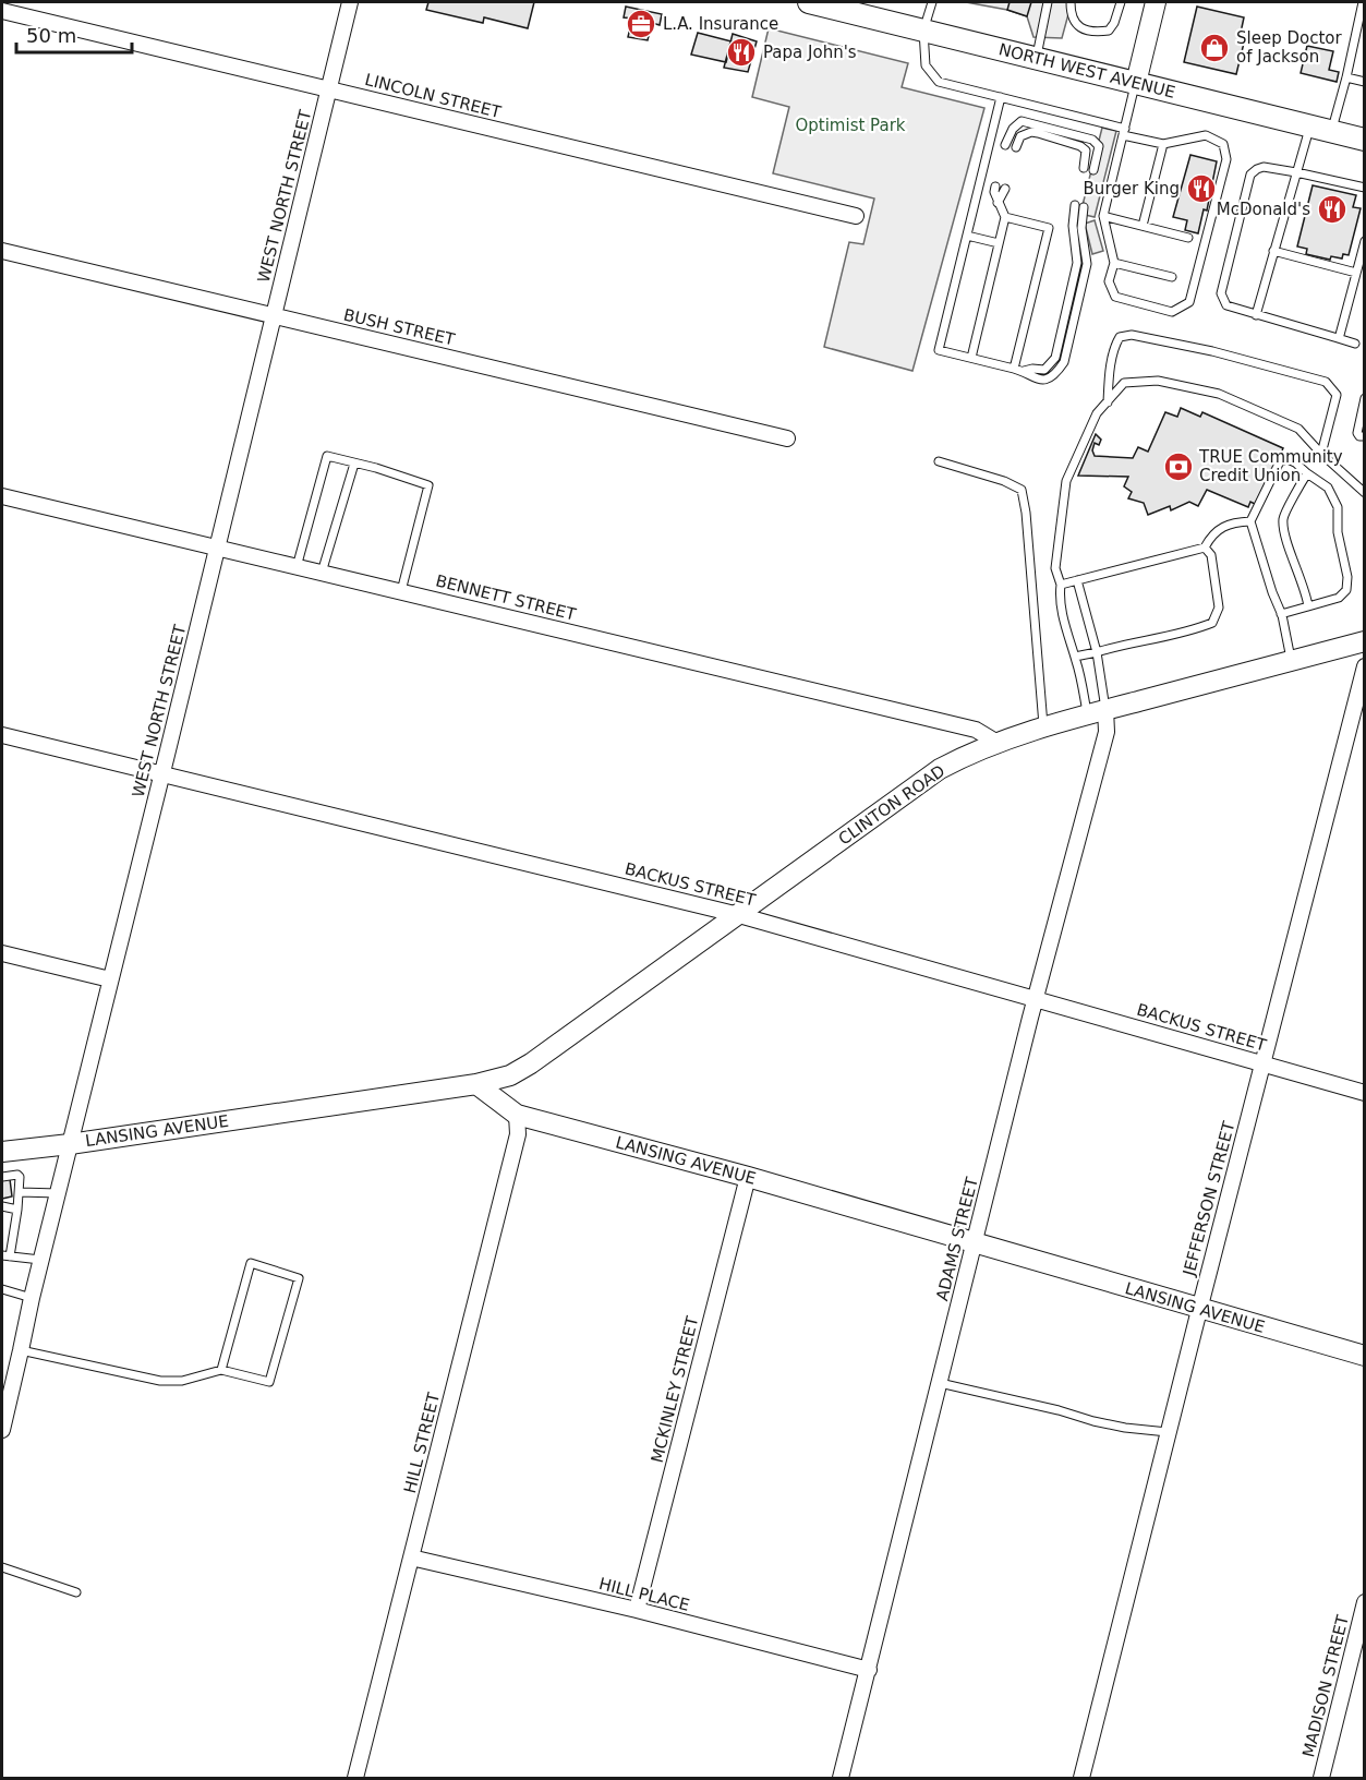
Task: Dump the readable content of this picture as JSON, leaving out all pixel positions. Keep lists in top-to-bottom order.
{
  "streets": {
    "main road": ["NORTH WEST AVENUE", "CLINTON ROAD", "LANSING AVENUE"],
    "street": [
      "LINCOLN STREET",
      "WEST NORTH STREET",
      "BUSH STREET",
      "BENNETT STREET",
      "BACKUS STREET",
      "JEFFERSON STREET",
      "ADAMS STREET",
      "MCKINLEY STREET",
      "HILL STREET",
      "HILL PLACE",
      "MADISON STREET"
    ]
  },
  "crossings": [
    ["LINCOLN STREET", "WEST NORTH STREET"],
    ["WEST NORTH STREET", "BUSH STREET"],
    ["WEST NORTH STREET", "BENNETT STREET"],
    ["WEST NORTH STREET", "BACKUS STREET"],
    ["WEST NORTH STREET", "LANSING AVENUE"],
    ["BENNETT STREET", "CLINTON ROAD"],
    ["CLINTON ROAD", "BACKUS STREET"],
    ["CLINTON ROAD", "LANSING AVENUE"],
    ["CLINTON ROAD", "ADAMS STREET"],
    ["BACKUS STREET", "JEFFERSON STREET"],
    ["BACKUS STREET", "ADAMS STREET"],
    ["LANSING AVENUE", "JEFFERSON STREET"],
    ["LANSING AVENUE", "ADAMS STREET"],
    ["LANSING AVENUE", "MCKINLEY STREET"],
    ["LANSING AVENUE", "HILL STREET"],
    ["ADAMS STREET", "HILL PLACE"],
    ["MCKINLEY STREET", "HILL PLACE"],
    ["HILL STREET", "HILL PLACE"]
  ],
  "parks": ["Optimist Park"],
  "places": {
    "office": ["L.A. Insurance"],
    "shop": ["Sleep Doctor of Jackson"],
    "restaurant": ["Papa John's", "Burger King", "McDonald's"],
    "bank": ["TRUE Community Credit Union"]
  },
  "scale_bar": "50 m"
}
